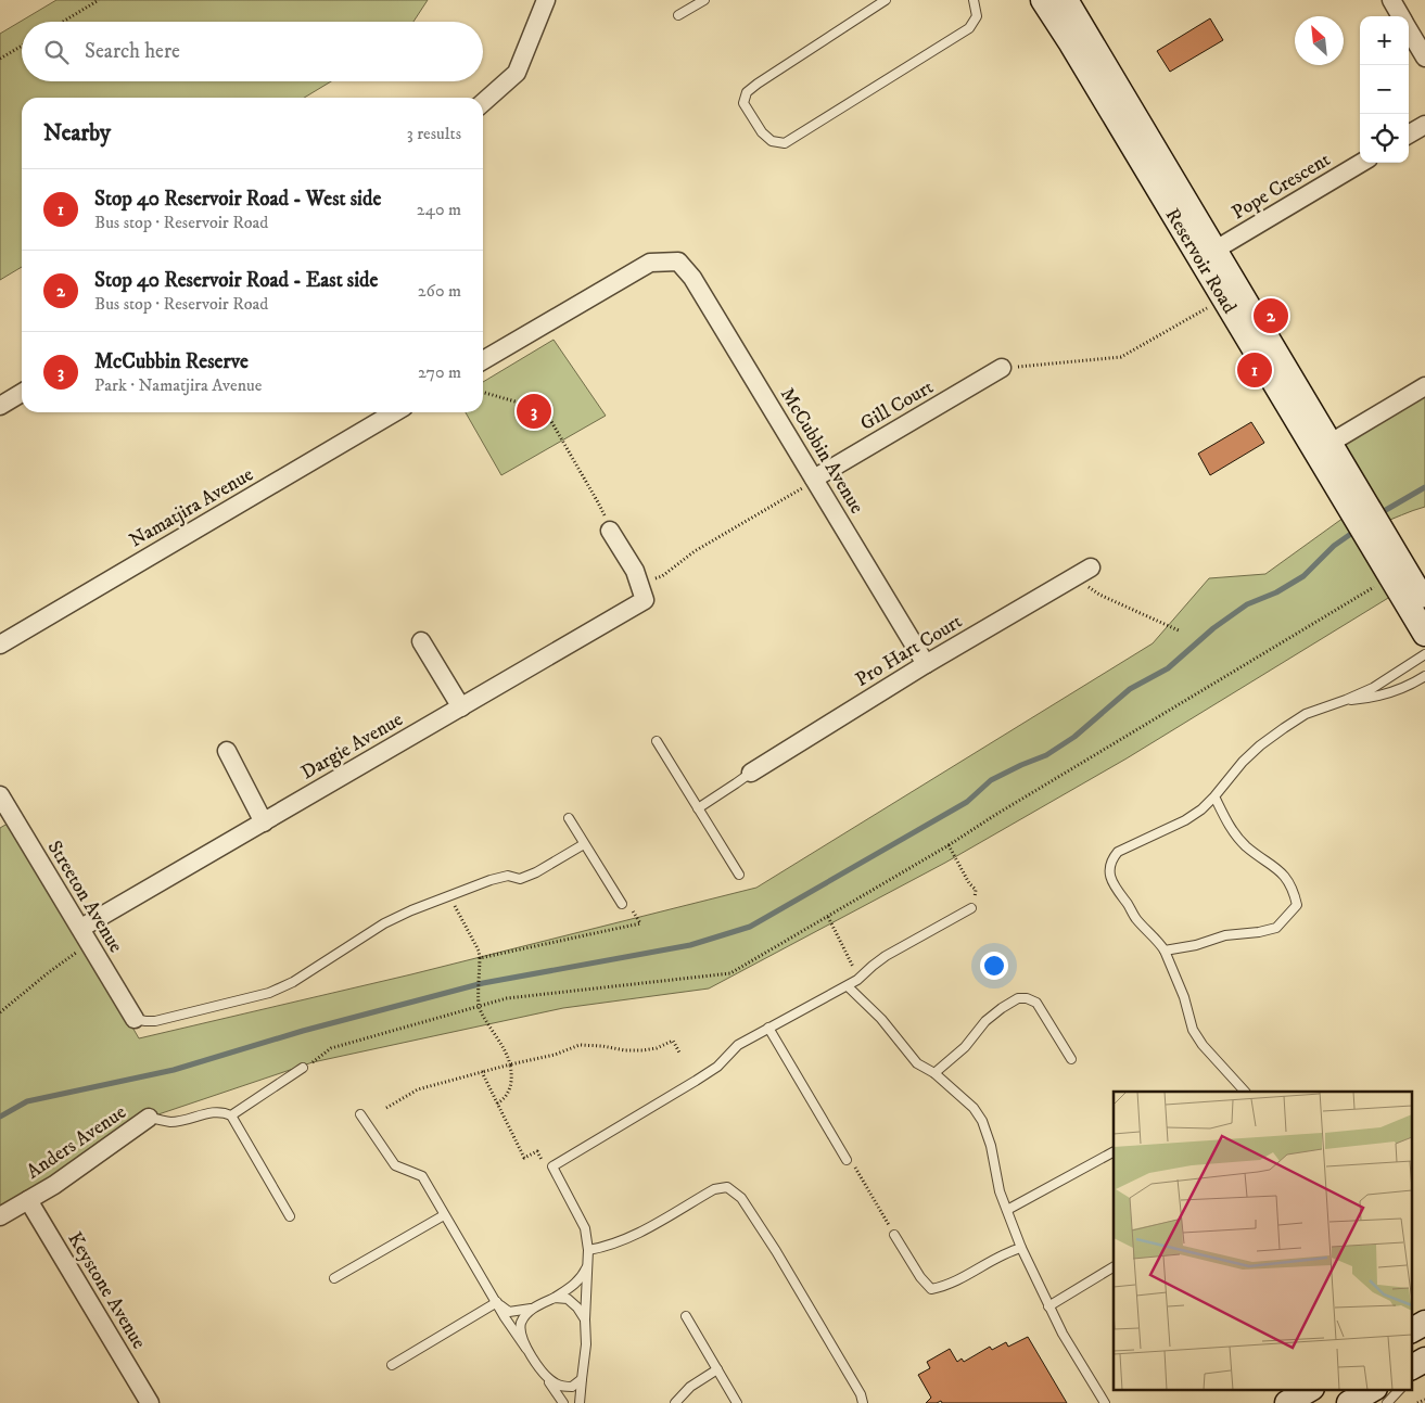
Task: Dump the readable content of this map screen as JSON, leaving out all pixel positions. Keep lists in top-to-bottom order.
{
  "streets": {
    "main road": ["Reservoir Road"],
    "street": [
      "Pope Crescent",
      "Gill Court",
      "McCubbin Avenue",
      "Namatjira Avenue",
      "Pro Hart Court",
      "Dargie Avenue",
      "Streeton Avenue",
      "Anders Avenue",
      "Keystone Avenue"
    ]
  },
  "crossings": [
    ["Pope Crescent", "Reservoir Road"],
    ["Gill Court", "McCubbin Avenue"],
    ["McCubbin Avenue", "Pro Hart Court"],
    ["Dargie Avenue", "Streeton Avenue"],
    ["Anders Avenue", "Keystone Avenue"]
  ],
  "north": "top left",
  "page": {
    "map_buttons": ["+", "−"],
    "search": "Search here",
    "heading": ["Nearby", "3 results"],
    "list": [
      {
        "mark": "1",
        "name": "Stop 40 Reservoir Road - West side",
        "note": "Bus stop · Reservoir Road",
        "value": "240 m"
      },
      {
        "mark": "2",
        "name": "Stop 40 Reservoir Road - East side",
        "note": "Bus stop · Reservoir Road",
        "value": "260 m"
      },
      {
        "mark": "3",
        "name": "McCubbin Reserve",
        "note": "Park · Namatjira Avenue",
        "value": "270 m"
      }
    ],
    "pins": ["2", "1", "3"]
  }
}
